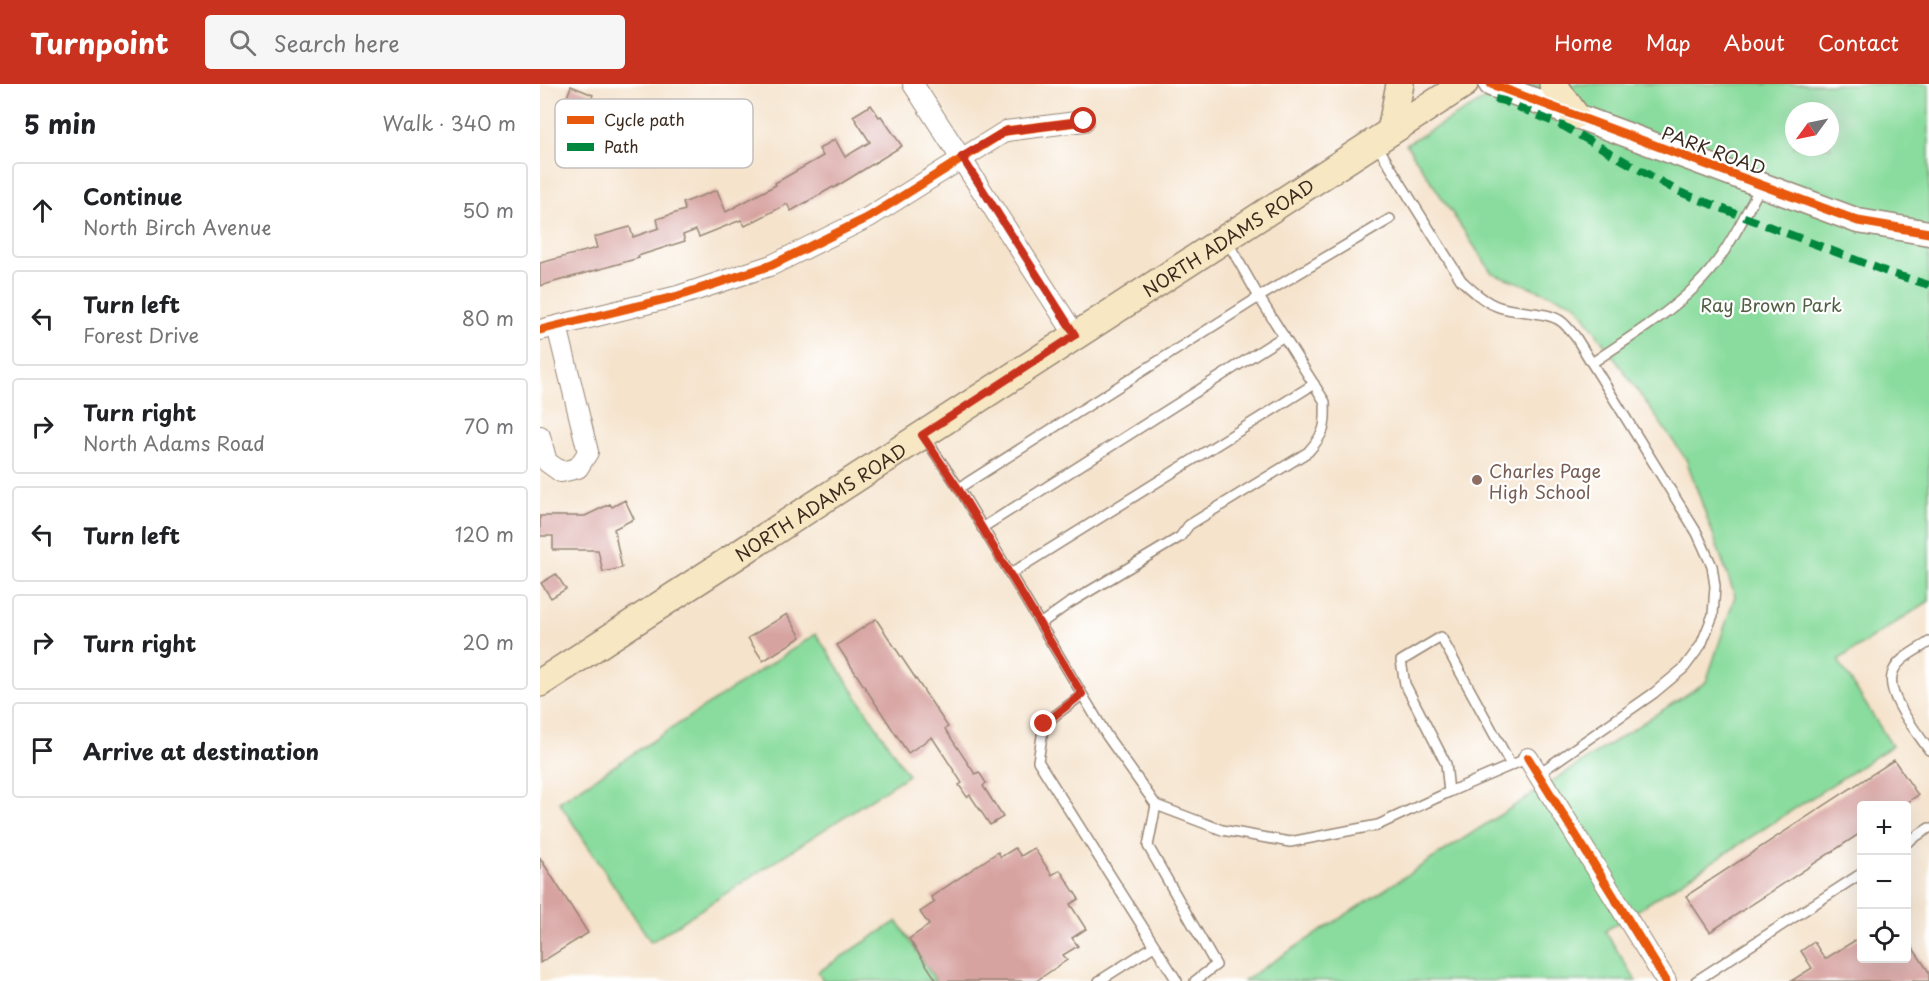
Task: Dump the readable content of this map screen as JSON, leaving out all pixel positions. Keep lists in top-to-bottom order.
{
  "streets": {
    "main road": ["NORTH ADAMS ROAD"],
    "street": ["PARK ROAD"]
  },
  "parks": ["Ray Brown Park"],
  "places": ["Charles Page High School"],
  "legend": ["Cycle path", "Path"],
  "north": "bottom left",
  "page": {
    "header": "Turnpoint",
    "search": "Search here",
    "nav": [
      "Home",
      "Map",
      "About",
      "Contact"
    ],
    "heading": ["5 min", "Walk · 340 m"],
    "list": [
      ["Continue", "North Birch Avenue", "50 m"],
      ["Turn left", "Forest Drive", "80 m"],
      ["Turn right", "North Adams Road", "70 m"],
      ["Turn left", "120 m"],
      ["Turn right", "20 m"],
      "Arrive at destination"
    ],
    "map_buttons": ["+", "−"]
  }
}
